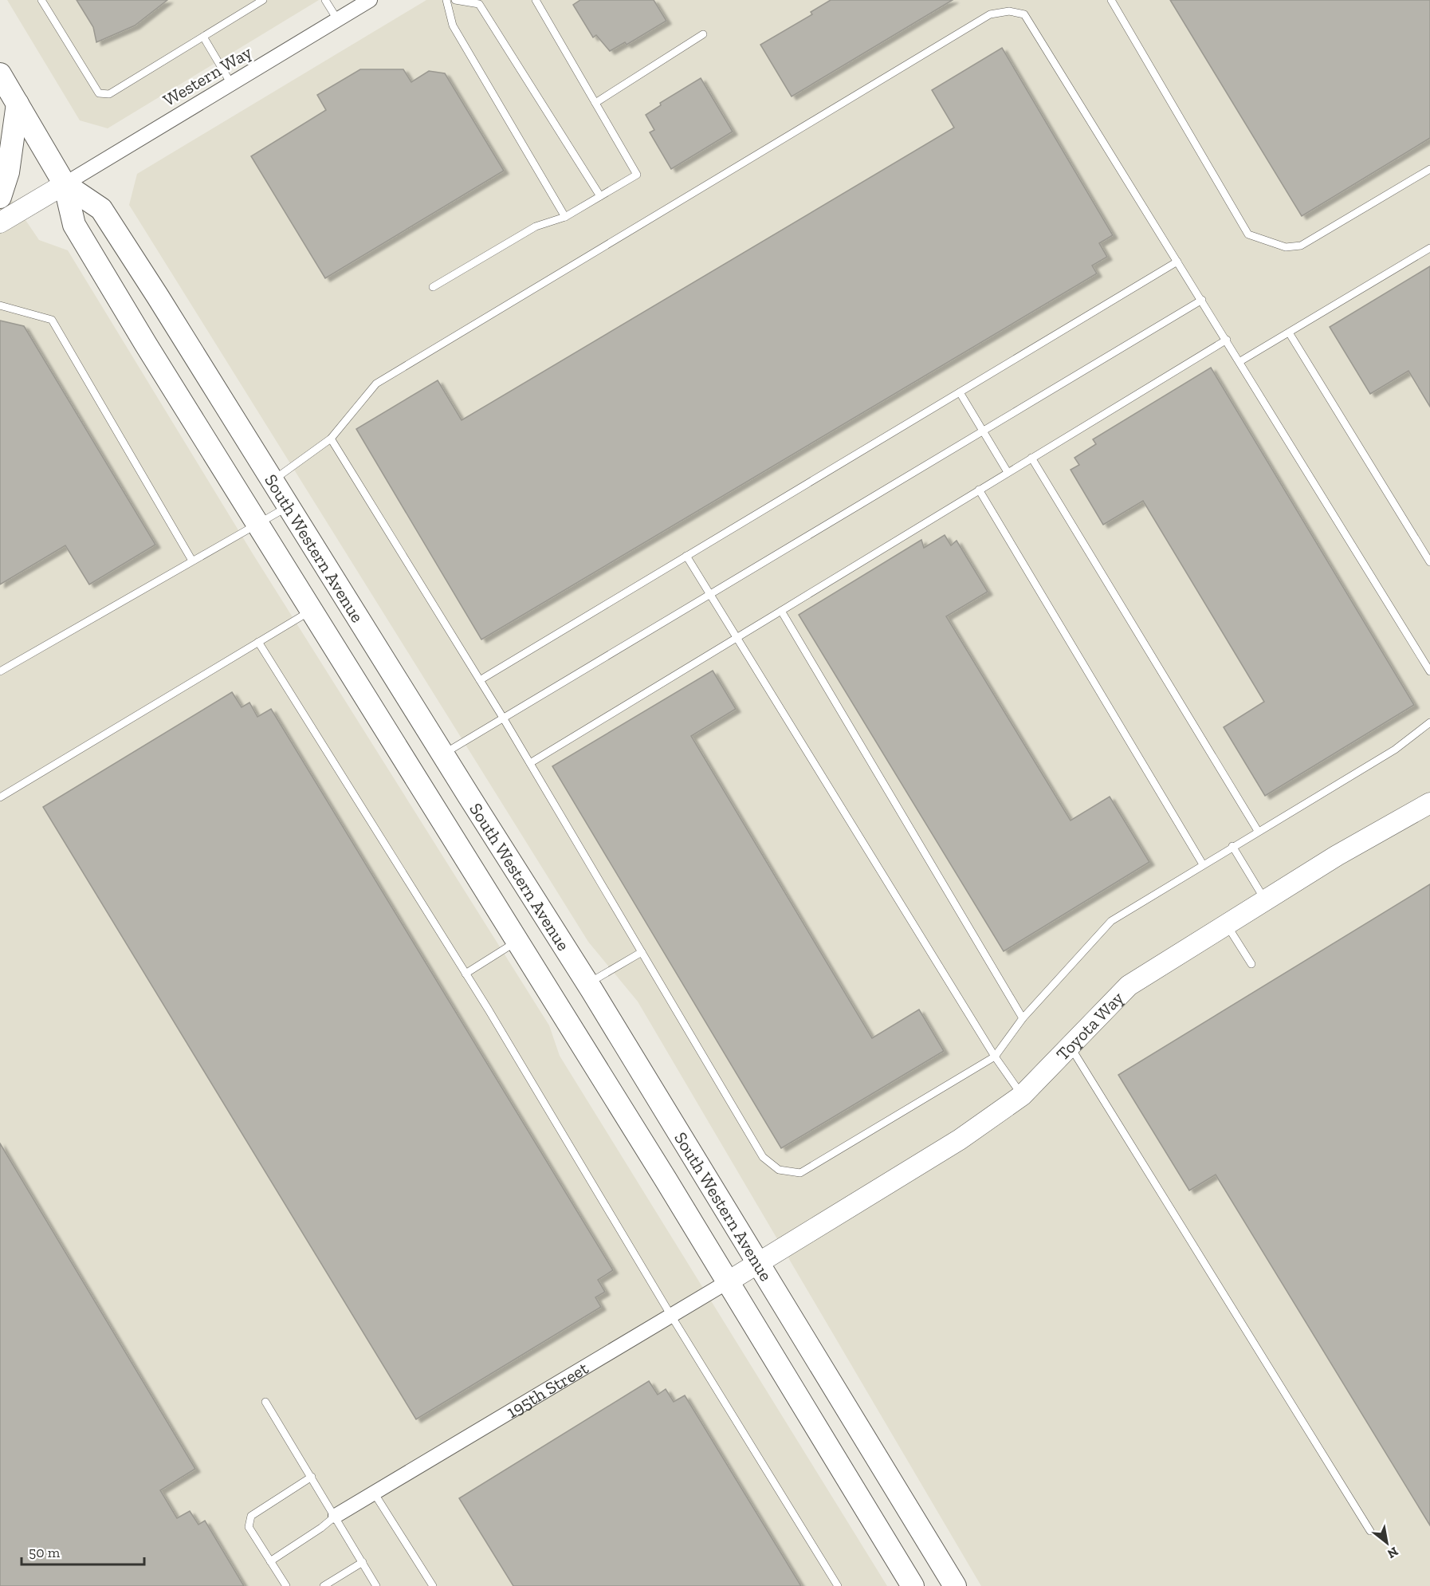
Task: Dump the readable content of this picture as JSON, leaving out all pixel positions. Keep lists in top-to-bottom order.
{
  "streets": {
    "main road": ["South Western Avenue"],
    "street": ["Western Way", "Toyota Way", "195th Street"]
  },
  "crossings": [
    ["Western Way", "South Western Avenue"],
    ["South Western Avenue", "Toyota Way"],
    ["South Western Avenue", "195th Street"],
    ["Toyota Way", "195th Street"]
  ],
  "scale_bar": "50 m",
  "north": "bottom right"
}
